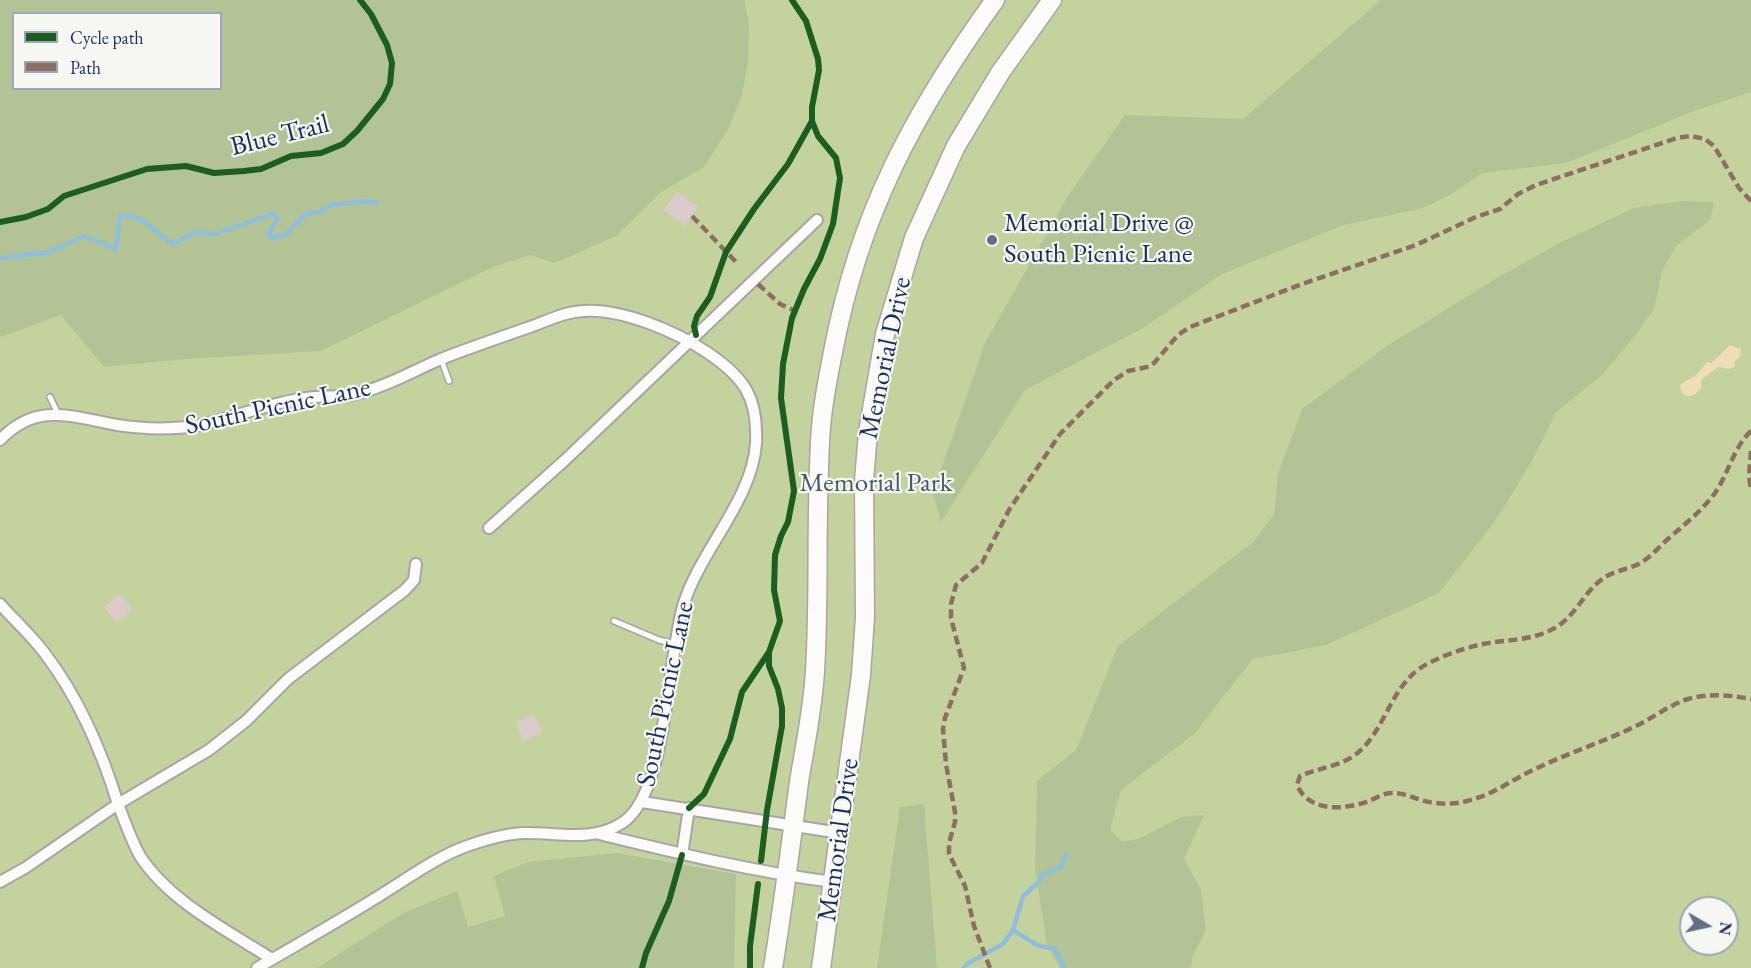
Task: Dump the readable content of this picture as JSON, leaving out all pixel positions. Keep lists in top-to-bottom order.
{
  "streets": {
    "main road": ["Memorial Drive"],
    "street": ["South Picnic Lane"],
    "cycle path": ["Blue Trail"]
  },
  "crossings": [
    ["Memorial Drive", "South Picnic Lane"]
  ],
  "parks": ["Memorial Park"],
  "places": ["Memorial Drive @ South Picnic Lane"],
  "legend": ["Cycle path", "Path"],
  "north": "right"
}
